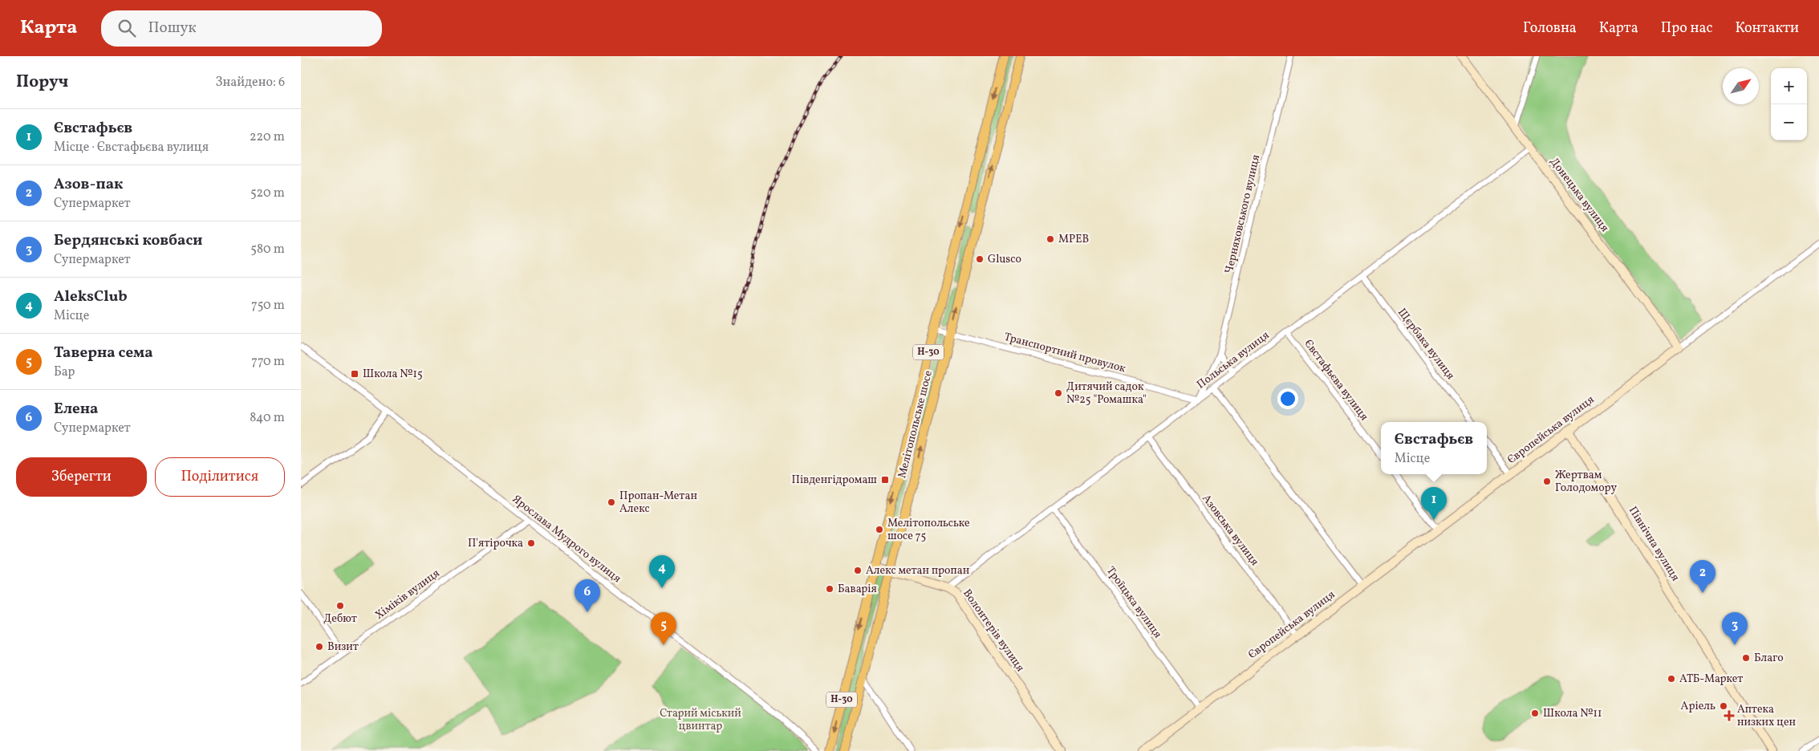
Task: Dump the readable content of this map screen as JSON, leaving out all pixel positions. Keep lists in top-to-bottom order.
{
  "streets": {
    "main road": ["Н-30", "Мелітопольське шосе"],
    "street": [
      "Донецька вулиця",
      "Черняховського вулиця",
      "Щєрбака вулиця",
      "Транспортний провулок",
      "Польська вулиця",
      "Євстафьєва вулиця",
      "Європейська вулиця",
      "Азовська вулиця",
      "Ярослава Мудрого вулиця",
      "Північна вулиця",
      "Хіміків вулиця",
      "Троїцька вулиця",
      "Волонтерів вулиця"
    ]
  },
  "crossings": [
    ["Донецька вулиця", "Польська вулиця"],
    ["Донецька вулиця", "Європейська вулиця"],
    ["Черняховського вулиця", "Транспортний провулок"],
    ["Черняховського вулиця", "Польська вулиця"],
    ["Щєрбака вулиця", "Польська вулиця"],
    ["Транспортний провулок", "Польська вулиця"],
    ["Транспортний провулок", "Мелітопольське шосе"],
    ["Польська вулиця", "Євстафьєва вулиця"],
    ["Польська вулиця", "Азовська вулиця"],
    ["Польська вулиця", "Троїцька вулиця"],
    ["Польська вулиця", "Волонтерів вулиця"],
    ["Мелітопольське шосе", "Волонтерів вулиця"],
    ["Європейська вулиця", "Азовська вулиця"],
    ["Європейська вулиця", "Північна вулиця"],
    ["Європейська вулиця", "Троїцька вулиця"],
    ["Ярослава Мудрого вулиця", "Хіміків вулиця"]
  ],
  "parks": ["Старий міський цвинтар"],
  "places": {
    "other": [
      "МРЕВ",
      "Glusco",
      "Дитячий садок №25 \"Ромашка\"",
      "Жертвам Голодомору",
      "Пропан-Метан Алекс",
      "Мелітопольське шосе 75",
      "П'ятірочка",
      "Алекс метан пропан",
      "Баварія",
      "Дебют",
      "Визит",
      "Благо",
      "АТБ-Маркет",
      "Аріель",
      "Школа №11"
    ],
    "transit": ["Школа №15", "Південгідромаш"],
    "health": ["Аптека низких цен"]
  },
  "north": "top right",
  "page": {
    "header": "Карта",
    "search": "Пошук",
    "nav": [
      "Головна",
      "Карта",
      "Про нас",
      "Контакти"
    ],
    "heading": ["Поруч", "Знайдено: 6"],
    "map_buttons": ["+", "−"],
    "list": [
      {
        "mark": "1",
        "name": "Євстафьєв",
        "note": "Місце · Євстафьєва вулиця",
        "value": "220 m"
      },
      {
        "mark": "2",
        "name": "Азов-пак",
        "note": "Супермаркет",
        "value": "520 m"
      },
      {
        "mark": "3",
        "name": "Бердянські ковбаси",
        "note": "Супермаркет",
        "value": "580 m"
      },
      {
        "mark": "4",
        "name": "AleksClub",
        "note": "Місце",
        "value": "750 m"
      },
      {
        "mark": "5",
        "name": "Таверна сема",
        "note": "Бар",
        "value": "770 m"
      },
      {
        "mark": "6",
        "name": "Елена",
        "note": "Супермаркет",
        "value": "840 m"
      }
    ],
    "popup": ["Євстафьєв", "Місце"],
    "buttons": ["Зберегти", "Поділитися"],
    "pins": [
      "1",
      "4",
      "2",
      "6",
      "3",
      "5"
    ]
  }
}
